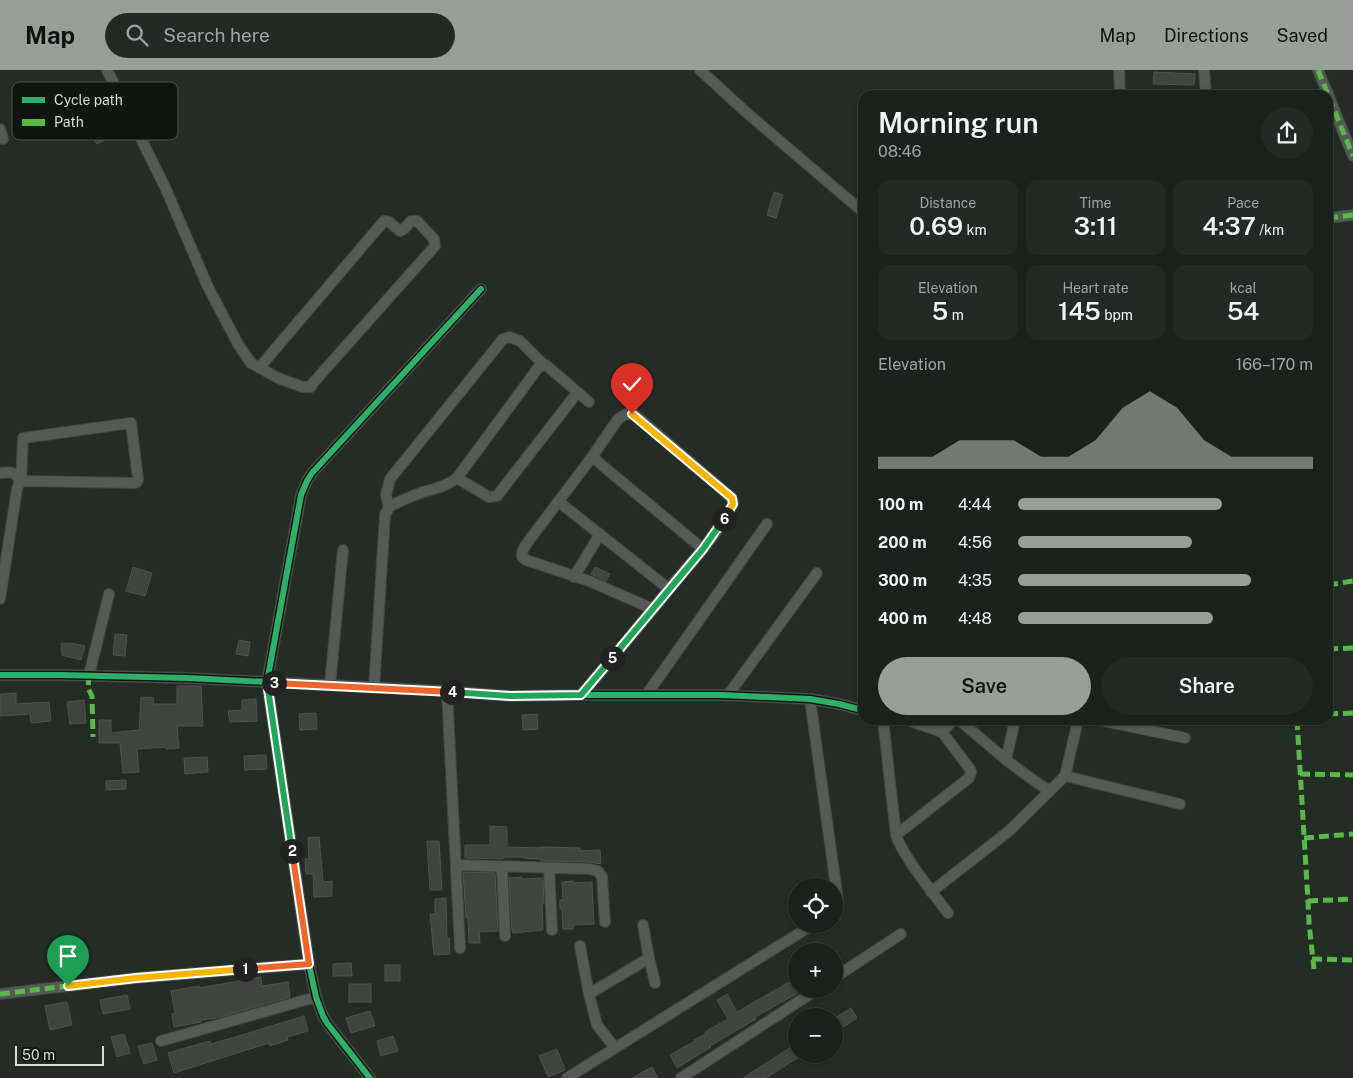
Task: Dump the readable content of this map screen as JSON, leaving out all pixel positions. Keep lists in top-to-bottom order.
{
  "legend": ["Cycle path", "Path"],
  "scale_bar": "50 m",
  "page": {
    "header": "Map",
    "search": "Search here",
    "nav": ["Map", "Directions", "Saved"],
    "heading": ["Morning run", "08:46"],
    "stats": [
      ["Distance", "0.69 km"],
      ["Time", "3:11"],
      ["Pace", "4:37 /km"],
      ["Elevation", "5 m"],
      ["Heart rate", "145 bpm"],
      ["kcal", "54"]
    ],
    "chart": ["Elevation", "166–170 m"],
    "list": [
      {
        "name": "100 m",
        "note": "4:44"
      },
      {
        "name": "200 m",
        "note": "4:56"
      },
      {
        "name": "300 m",
        "note": "4:35"
      },
      {
        "name": "400 m",
        "note": "4:48"
      }
    ],
    "pins": [
      "6",
      "5",
      "3",
      "4",
      "2",
      "1"
    ],
    "buttons": ["Save", "Share"],
    "map_buttons": ["+", "−"],
    "scale": "50 m"
  }
}
